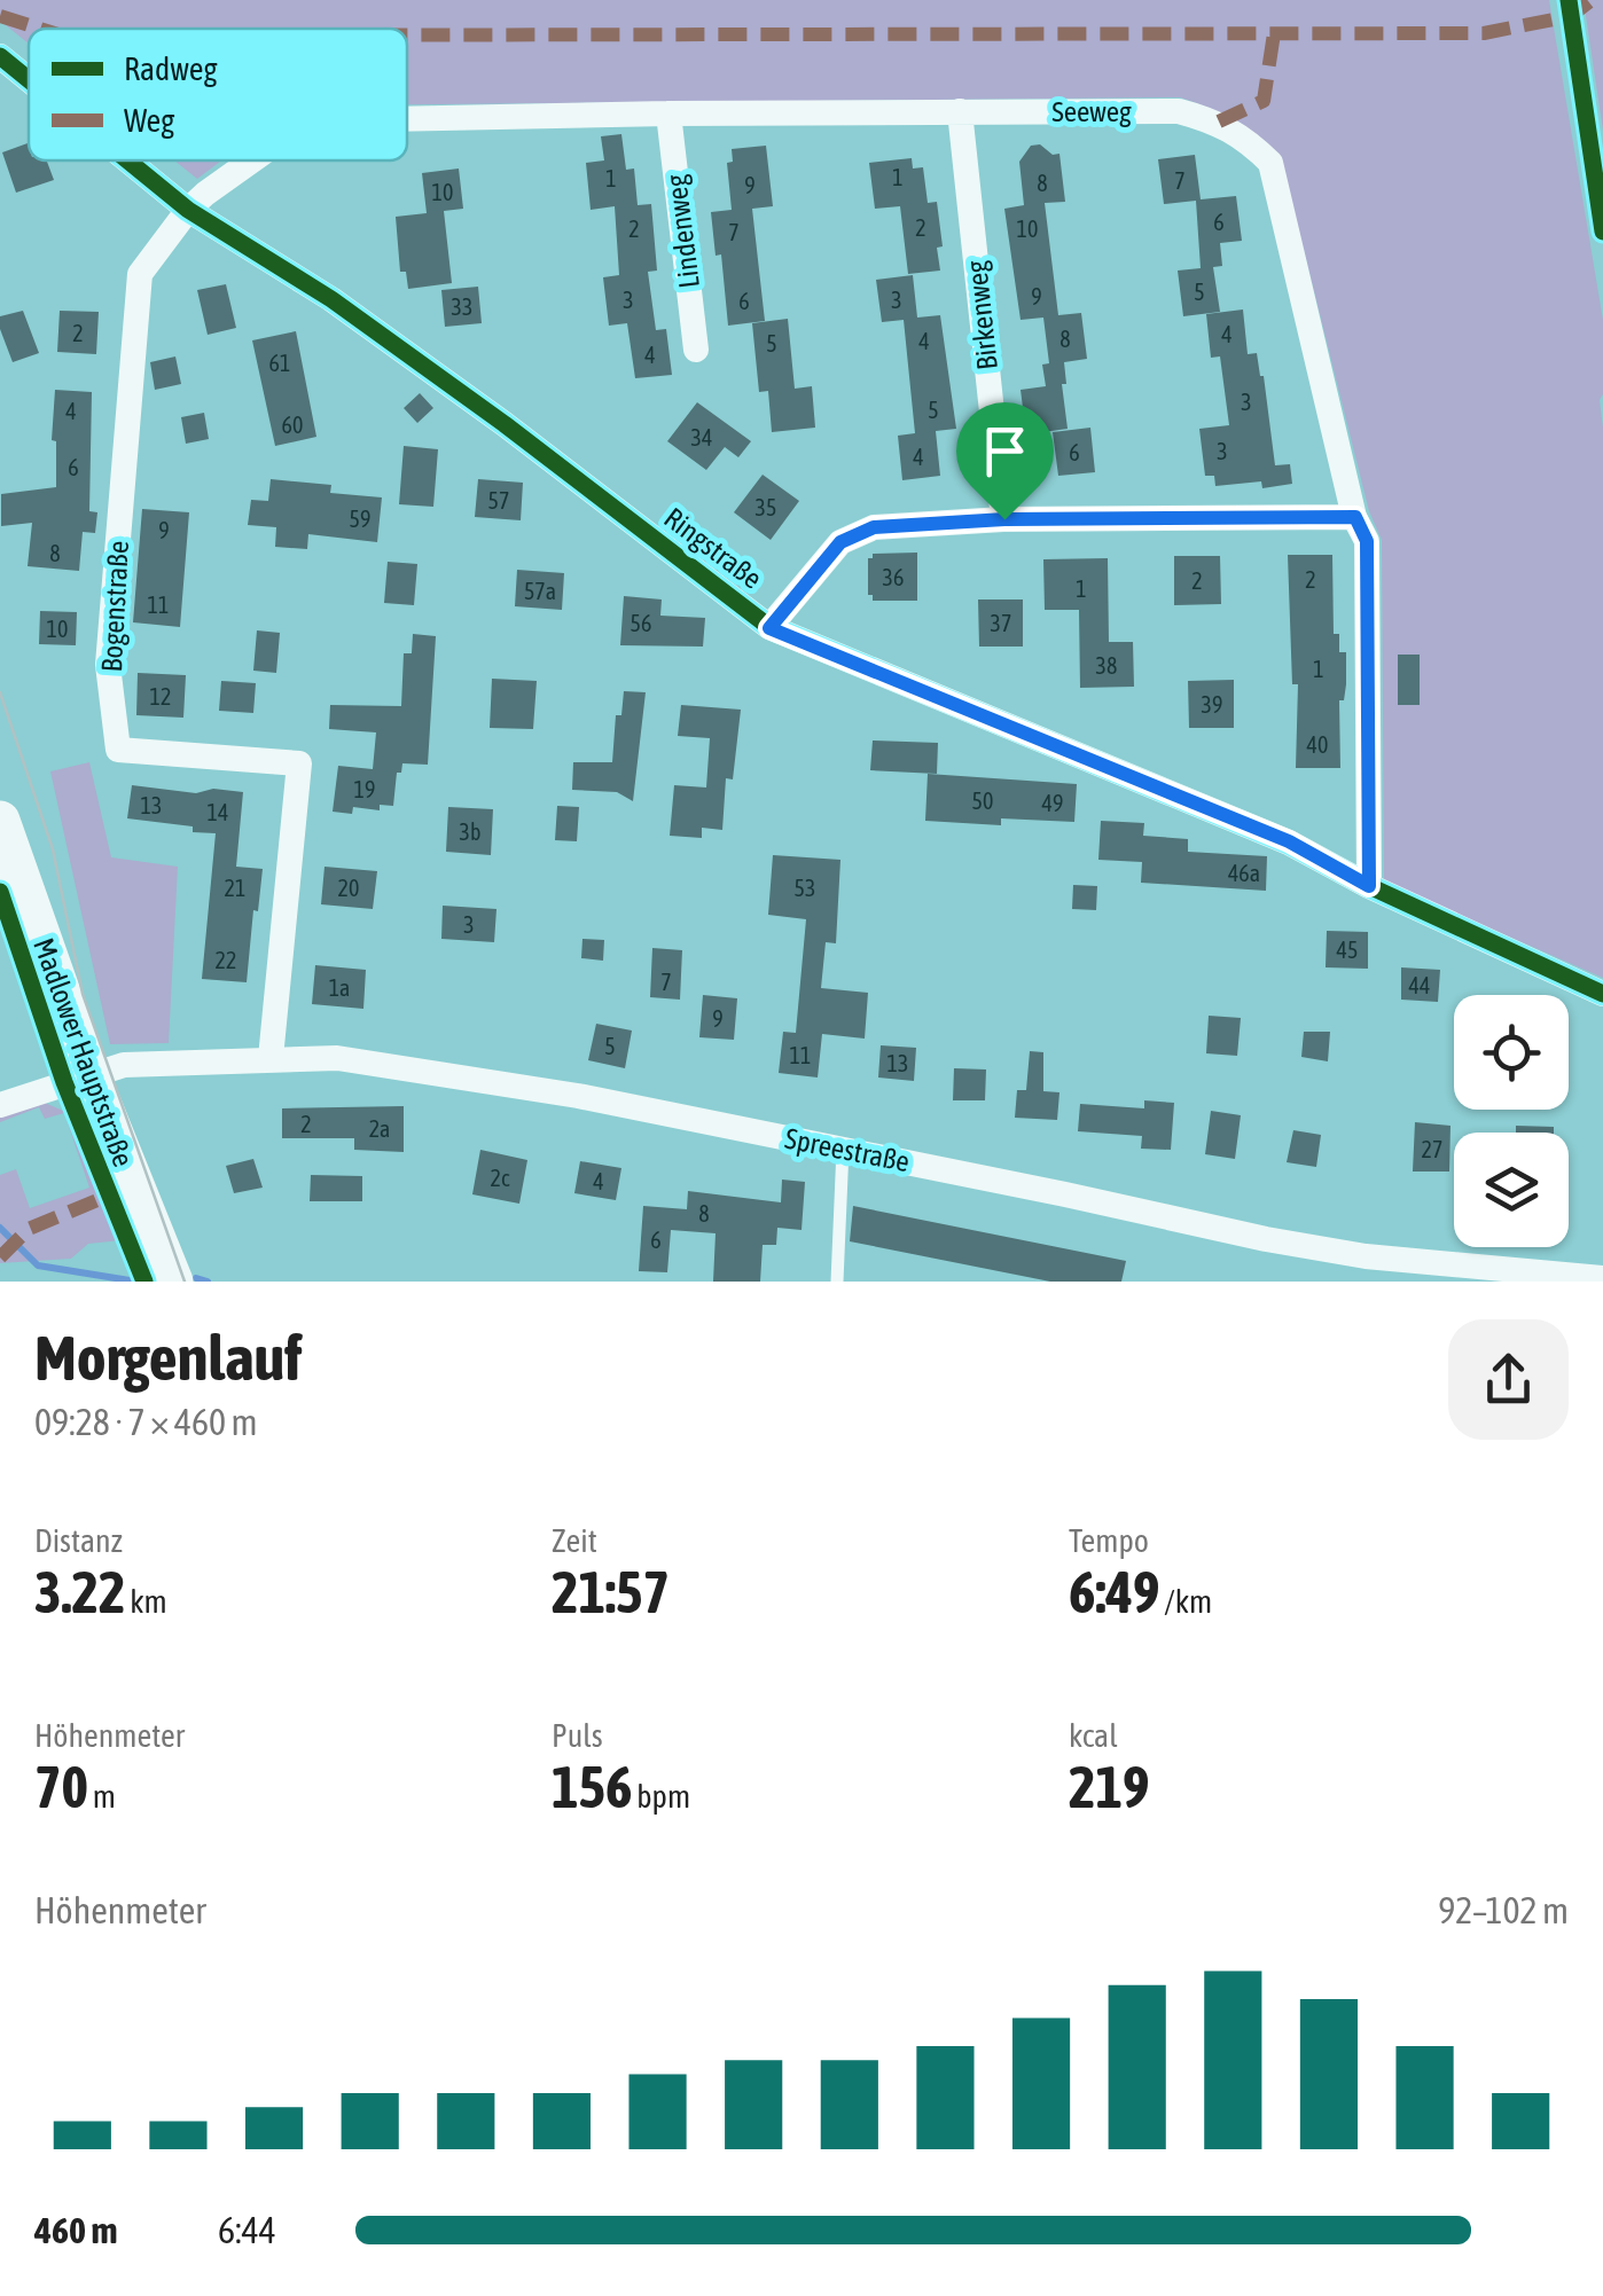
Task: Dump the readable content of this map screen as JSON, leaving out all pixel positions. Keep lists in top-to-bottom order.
{
  "streets": {
    "main road": ["Madlower Hauptstraße"],
    "street": [
      "Seeweg",
      "Lindenweg",
      "Birkenweg",
      "Ringstraße",
      "Bogenstraße",
      "Spreestraße"
    ]
  },
  "crossings": [
    ["Seeweg", "Lindenweg"],
    ["Seeweg", "Birkenweg"],
    ["Seeweg", "Ringstraße"],
    ["Seeweg", "Bogenstraße"],
    ["Ringstraße", "Bogenstraße"],
    ["Bogenstraße", "Spreestraße"],
    ["Madlower Hauptstraße", "Spreestraße"]
  ],
  "house_numbers": [
    "1",
    "1",
    "7",
    "8",
    "9",
    "10",
    "6",
    "2",
    "2",
    "10",
    "7",
    "5",
    "9",
    "3",
    "3",
    "6",
    "33",
    "2",
    "4",
    "8",
    "4",
    "5",
    "4",
    "61",
    "3",
    "5",
    "4",
    "60",
    "34",
    "3",
    "6",
    "4",
    "6",
    "57",
    "35",
    "59",
    "9",
    "8",
    "36",
    "2",
    "2",
    "1",
    "57a",
    "11",
    "56",
    "37",
    "10",
    "38",
    "1",
    "12",
    "39",
    "40",
    "19",
    "50",
    "49",
    "13",
    "14",
    "3b",
    "46a",
    "21",
    "20",
    "53",
    "3",
    "45",
    "22",
    "7",
    "44",
    "1a",
    "9",
    "5",
    "11",
    "13",
    "2",
    "2a",
    "27",
    "2c",
    "4",
    "8",
    "6"
  ],
  "legend": ["Radweg", "Weg"],
  "page": {
    "heading": ["Morgenlauf", "09:28 · 7 × 460 m"],
    "stats": [
      ["Distanz", "3.22 km"],
      ["Zeit", "21:57"],
      ["Tempo", "6:49 /km"],
      ["Höhenmeter", "70 m"],
      ["Puls", "156 bpm"],
      ["kcal", "219"]
    ],
    "chart": ["Höhenmeter", "92–102 m"],
    "list": [
      {
        "name": "460 m",
        "note": "6:44"
      }
    ]
  }
}
